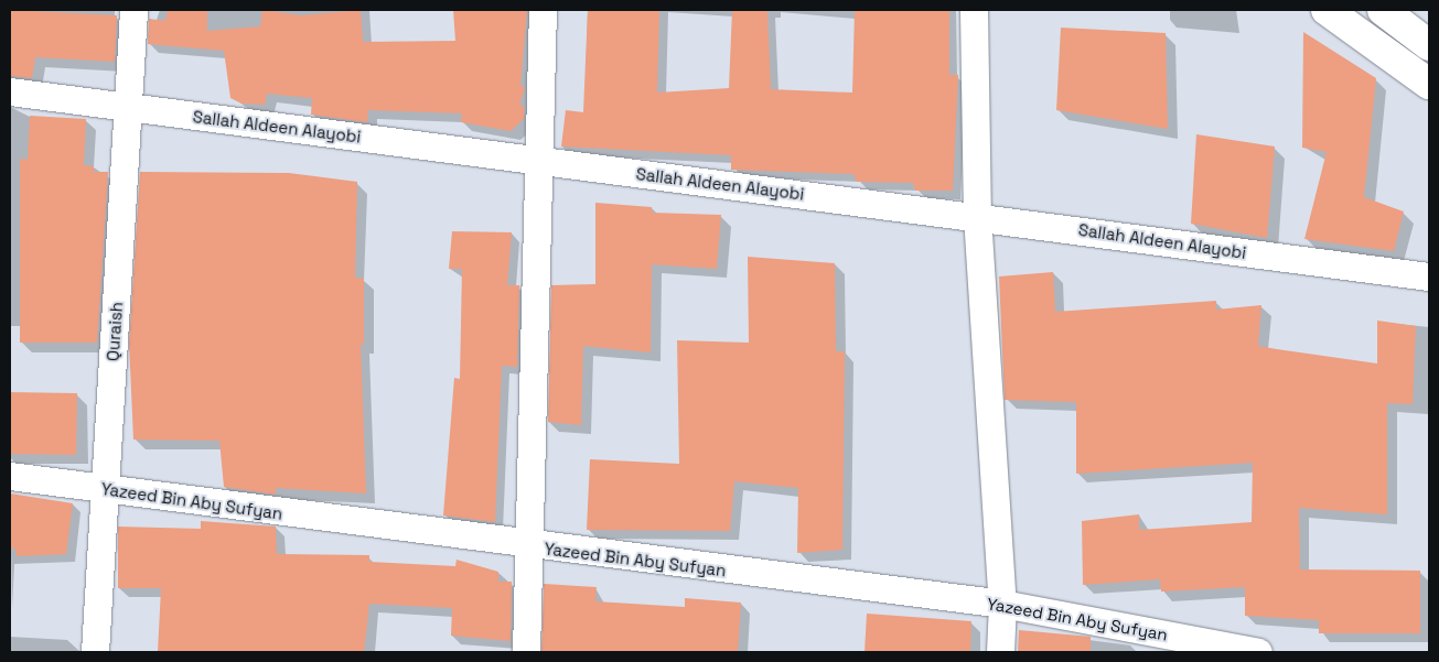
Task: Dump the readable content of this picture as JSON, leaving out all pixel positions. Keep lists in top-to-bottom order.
{
  "streets": {
    "street": ["Sallah Aldeen Alayobi", "Quraish", "Yazeed Bin Aby Sufyan"]
  },
  "crossings": [
    ["Sallah Aldeen Alayobi", "Quraish"],
    ["Quraish", "Yazeed Bin Aby Sufyan"]
  ]
}
